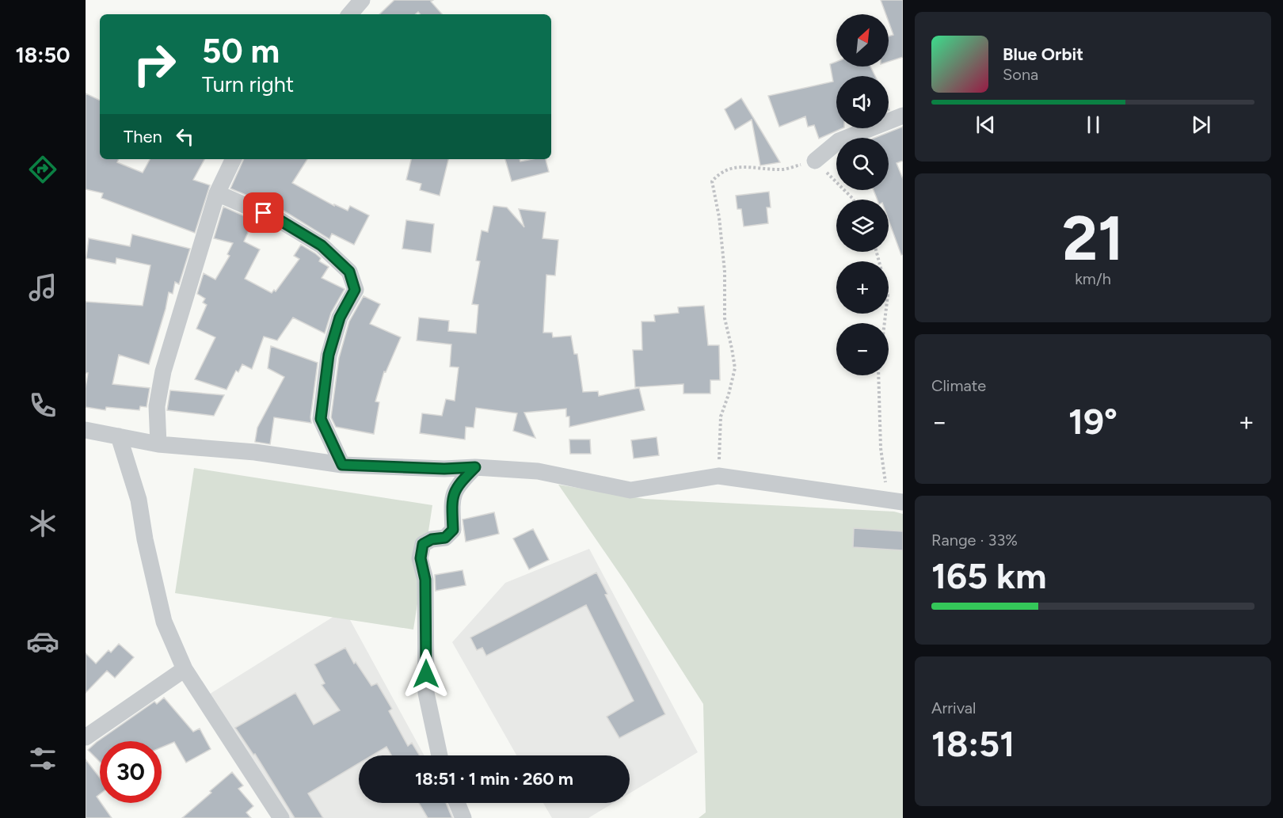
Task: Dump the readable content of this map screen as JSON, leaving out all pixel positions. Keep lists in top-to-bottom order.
{
  "north": "top right",
  "page": {
    "tabs": "18:50",
    "map_buttons": ["+", "−"],
    "turn": ["50 m", "Turn right"],
    "song": ["Blue Orbit", "Sona"],
    "then": "Then",
    "tile": [
      ["21", "km/h"],
      "Climate",
      ["Range · 33%", "165 km"],
      ["Arrival", "18:51"]
    ],
    "heat": ["−", "19°", "+"],
    "limit": "30",
    "trip": "18:51 · 1 min · 260 m"
  }
}
